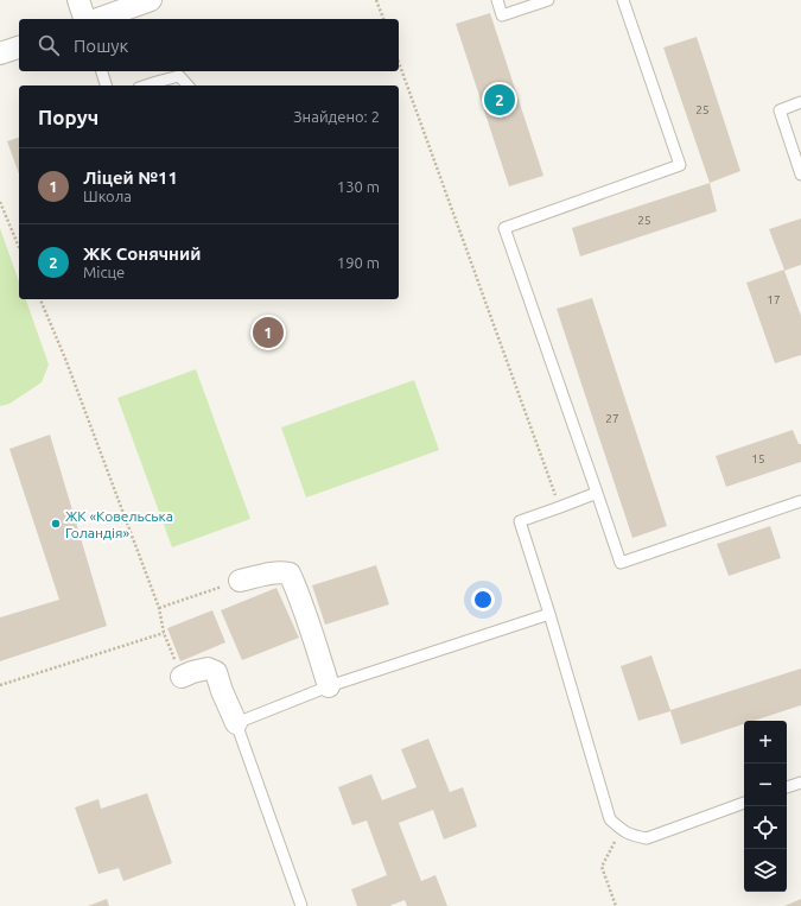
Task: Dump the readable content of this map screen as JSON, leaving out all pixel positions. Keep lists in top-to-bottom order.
{
  "places": ["ЖК «Ковельська Голандія»"],
  "house_numbers": [
    "25",
    "25",
    "17",
    "27",
    "15"
  ],
  "page": {
    "search": "Пошук",
    "pins": ["2", "1"],
    "heading": ["Поруч", "Знайдено: 2"],
    "list": [
      {
        "mark": "1",
        "name": "Ліцей №11",
        "note": "Школа",
        "value": "130 m"
      },
      {
        "mark": "2",
        "name": "ЖК Сонячний",
        "note": "Місце",
        "value": "190 m"
      }
    ],
    "map_buttons": ["+", "−"]
  }
}
